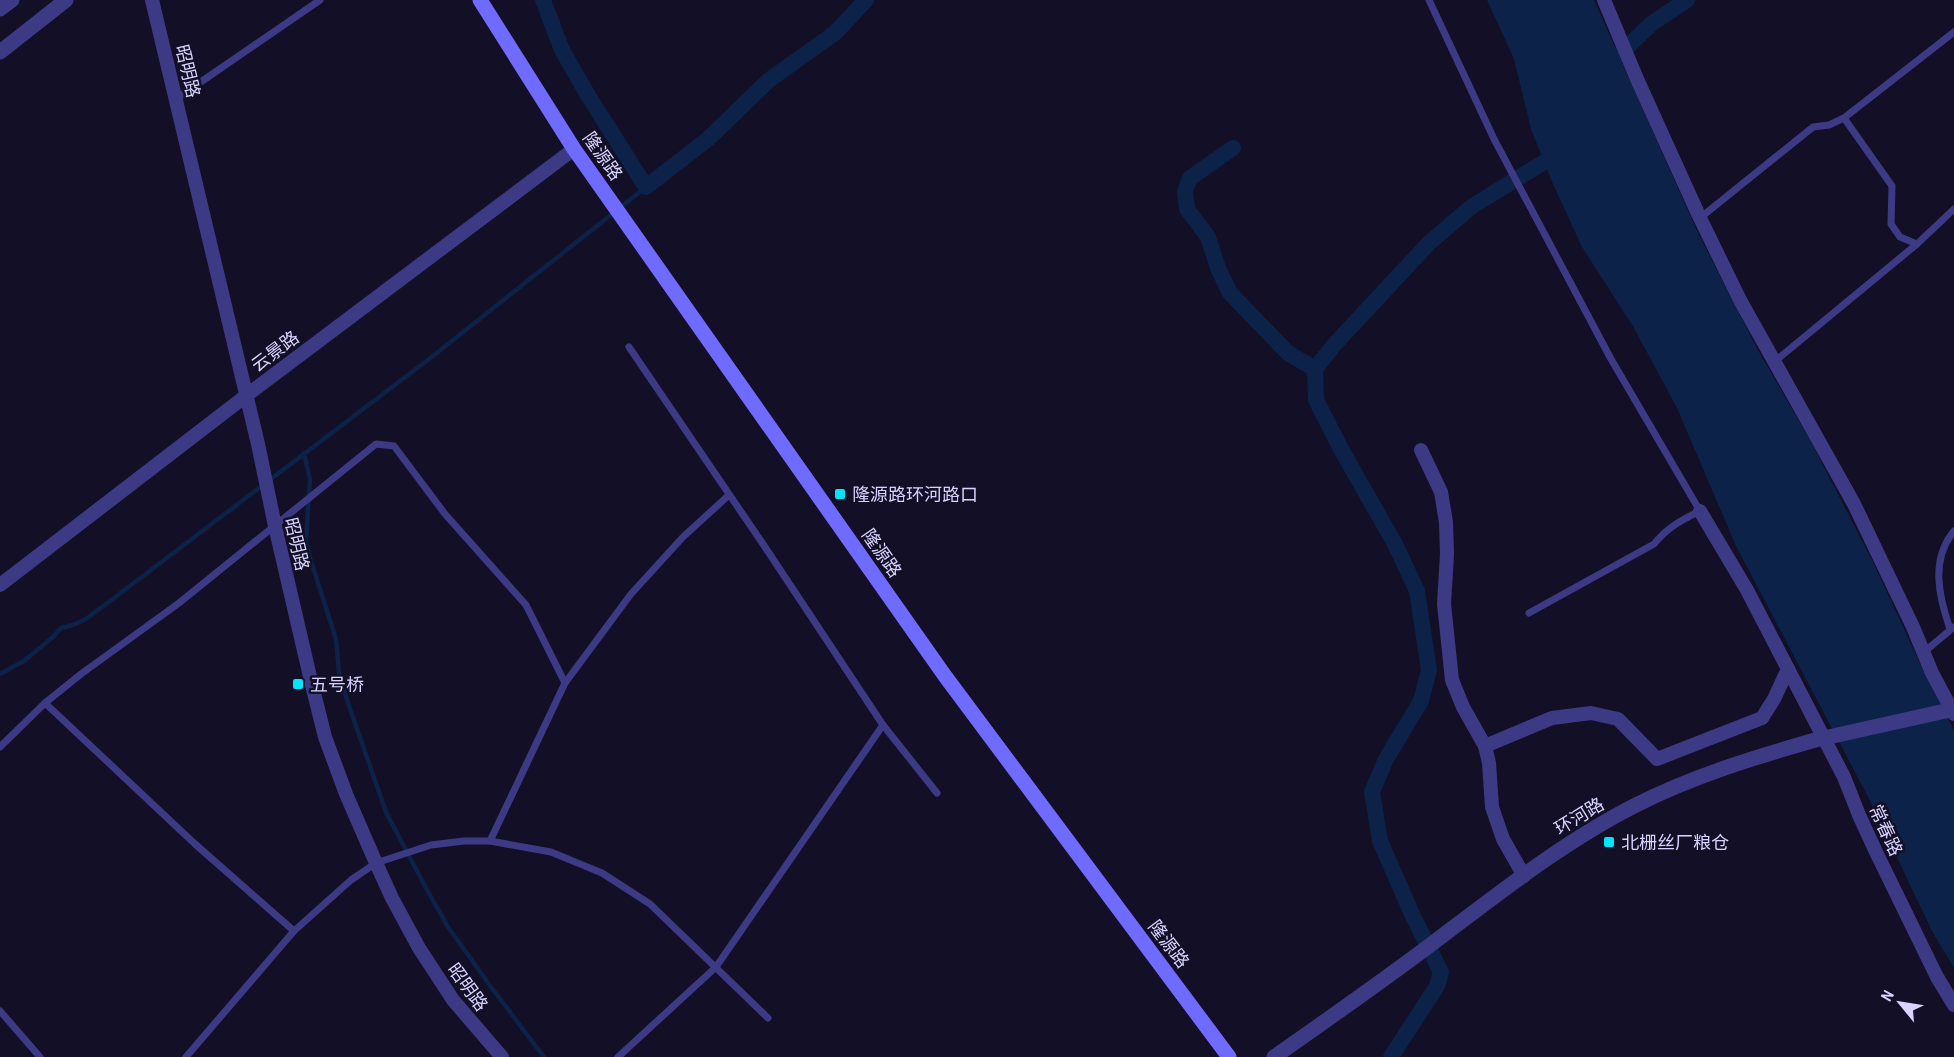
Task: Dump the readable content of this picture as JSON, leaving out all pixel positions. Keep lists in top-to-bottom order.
{
  "streets": {
    "main road": ["隆源路"],
    "street": [
      "昭明路",
      "云景路",
      "环河路",
      "常春路"
    ]
  },
  "crossings": [
    ["昭明路", "云景路"],
    ["隆源路", "云景路"]
  ],
  "places": {
    "transit": ["隆源路环河路口", "五号桥", "北栅丝厂粮仓"]
  },
  "north": "top left"
}
